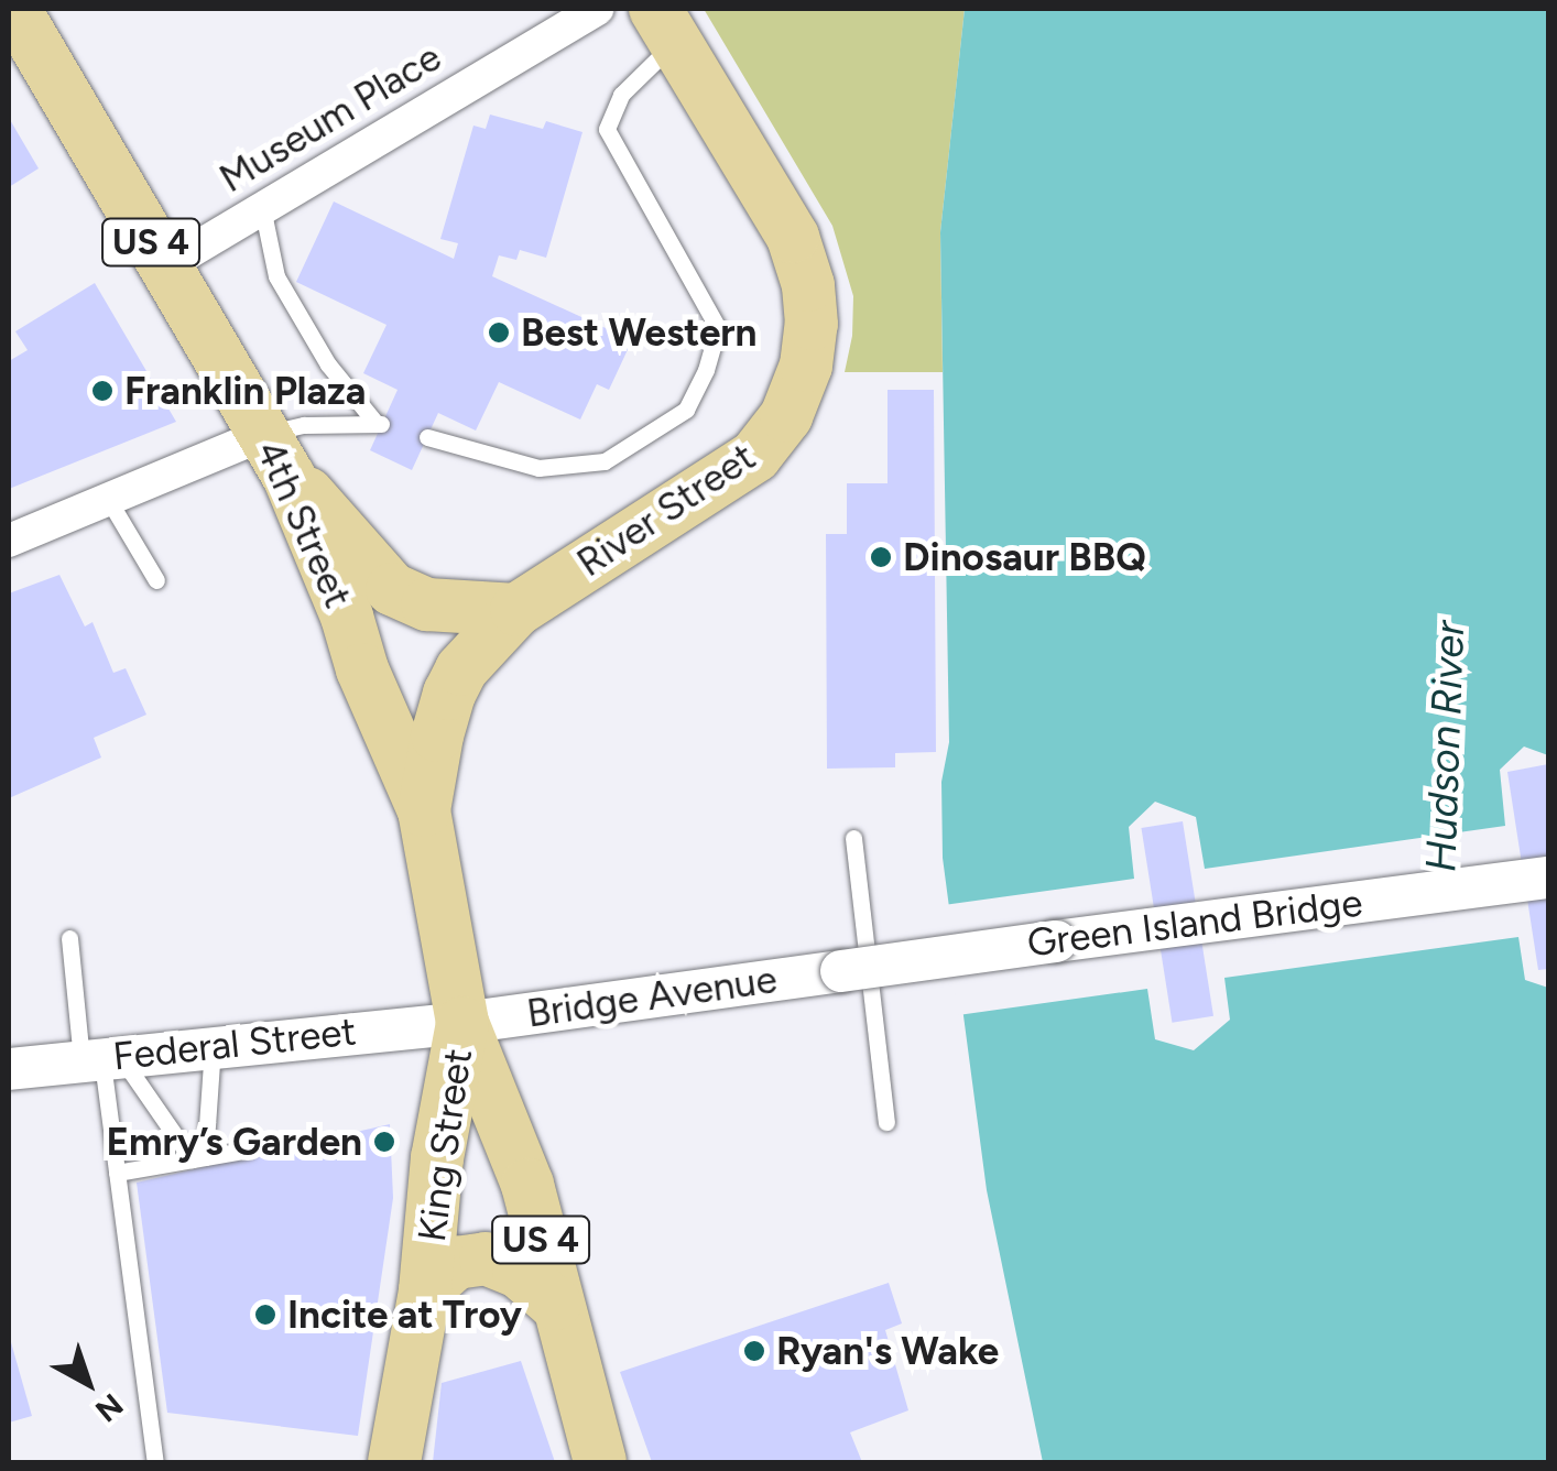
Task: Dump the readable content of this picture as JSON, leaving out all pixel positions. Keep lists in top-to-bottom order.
{
  "streets": {
    "main road": [
      "US 4",
      "River Street",
      "4th Street",
      "King Street"
    ],
    "street": [
      "Museum Place",
      "Green Island Bridge",
      "Bridge Avenue",
      "Federal Street"
    ]
  },
  "crossings": [
    ["Museum Place", "4th Street"],
    ["US 4", "4th Street"],
    ["US 4", "Bridge Avenue"],
    ["US 4", "Federal Street"],
    ["US 4", "King Street"],
    ["River Street", "4th Street"],
    ["4th Street", "Bridge Avenue"],
    ["4th Street", "Federal Street"],
    ["4th Street", "King Street"],
    ["Green Island Bridge", "Bridge Avenue"],
    ["Bridge Avenue", "Federal Street"],
    ["Bridge Avenue", "King Street"],
    ["Federal Street", "King Street"]
  ],
  "water": ["Hudson River"],
  "places": [
    "Best Western",
    "Franklin Plaza",
    "Dinosaur BBQ",
    "Emry’s Garden",
    "Incite at Troy",
    "Ryan's Wake"
  ],
  "north": "bottom right"
}
